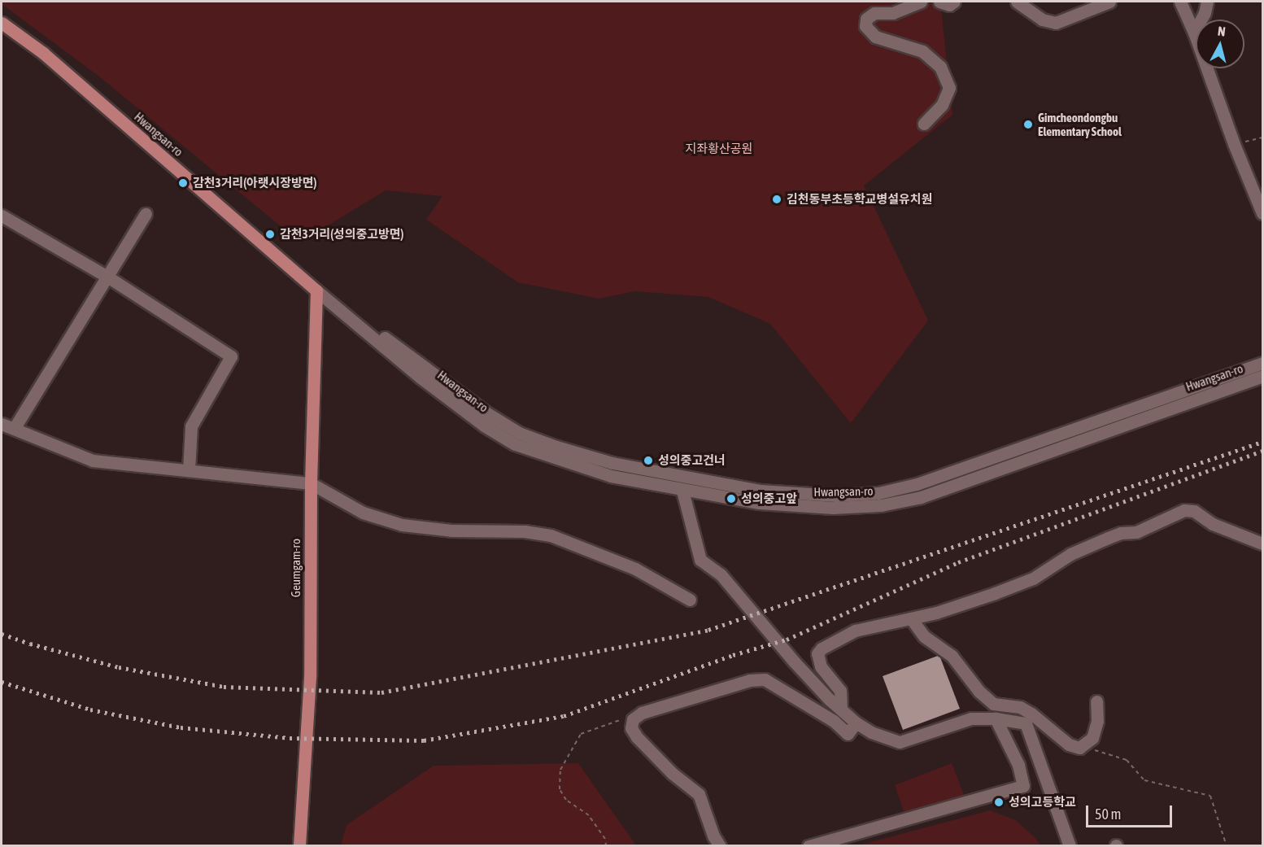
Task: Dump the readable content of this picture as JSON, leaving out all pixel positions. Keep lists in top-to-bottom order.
{
  "streets": {
    "main road": ["Hwangsan-ro", "Geumgam-ro"]
  },
  "crossings": [
    ["Hwangsan-ro", "Geumgam-ro"]
  ],
  "parks": ["지좌황산공원"],
  "places": [
    "Gimcheondongbu Elementary School",
    "감천3거리(아랫시장방면)",
    "김천동부초등학교병설유치원",
    "감천3거리(성의중고방면)",
    "성의중고건너",
    "성의중고앞",
    "성의고등학교"
  ],
  "scale_bar": "50 m",
  "north": "top"
}
